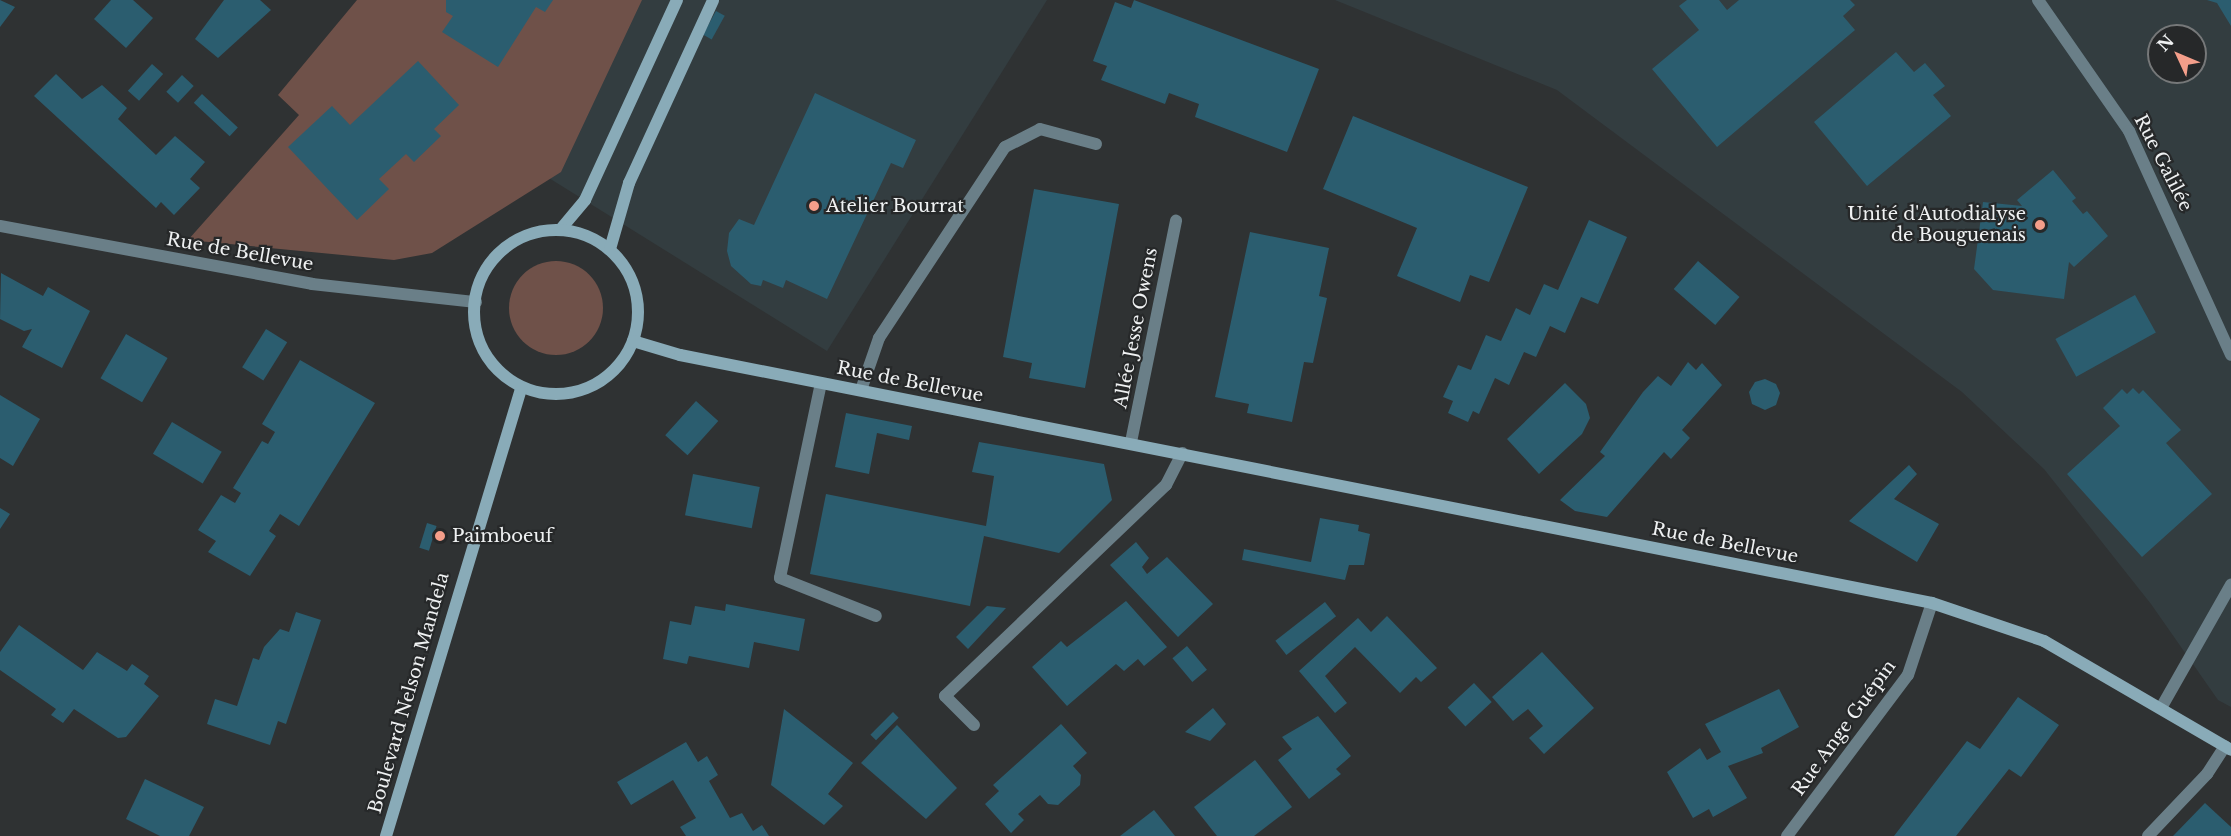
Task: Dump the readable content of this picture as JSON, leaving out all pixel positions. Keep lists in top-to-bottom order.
{
  "streets": {
    "street": [
      "Rue Galilée",
      "Rue de Bellevue",
      "Allée Jesse Owens",
      "Boulevard Nelson Mandela",
      "Rue Ange Guépin"
    ]
  },
  "crossings": [
    ["Rue de Bellevue", "Allée Jesse Owens"],
    ["Rue de Bellevue", "Boulevard Nelson Mandela"],
    ["Rue de Bellevue", "Rue Ange Guépin"]
  ],
  "places": ["Atelier Bourrat", "Unité d'Autodialyse de Bouguenais", "Paimboeuf"],
  "north": "top left"
}
